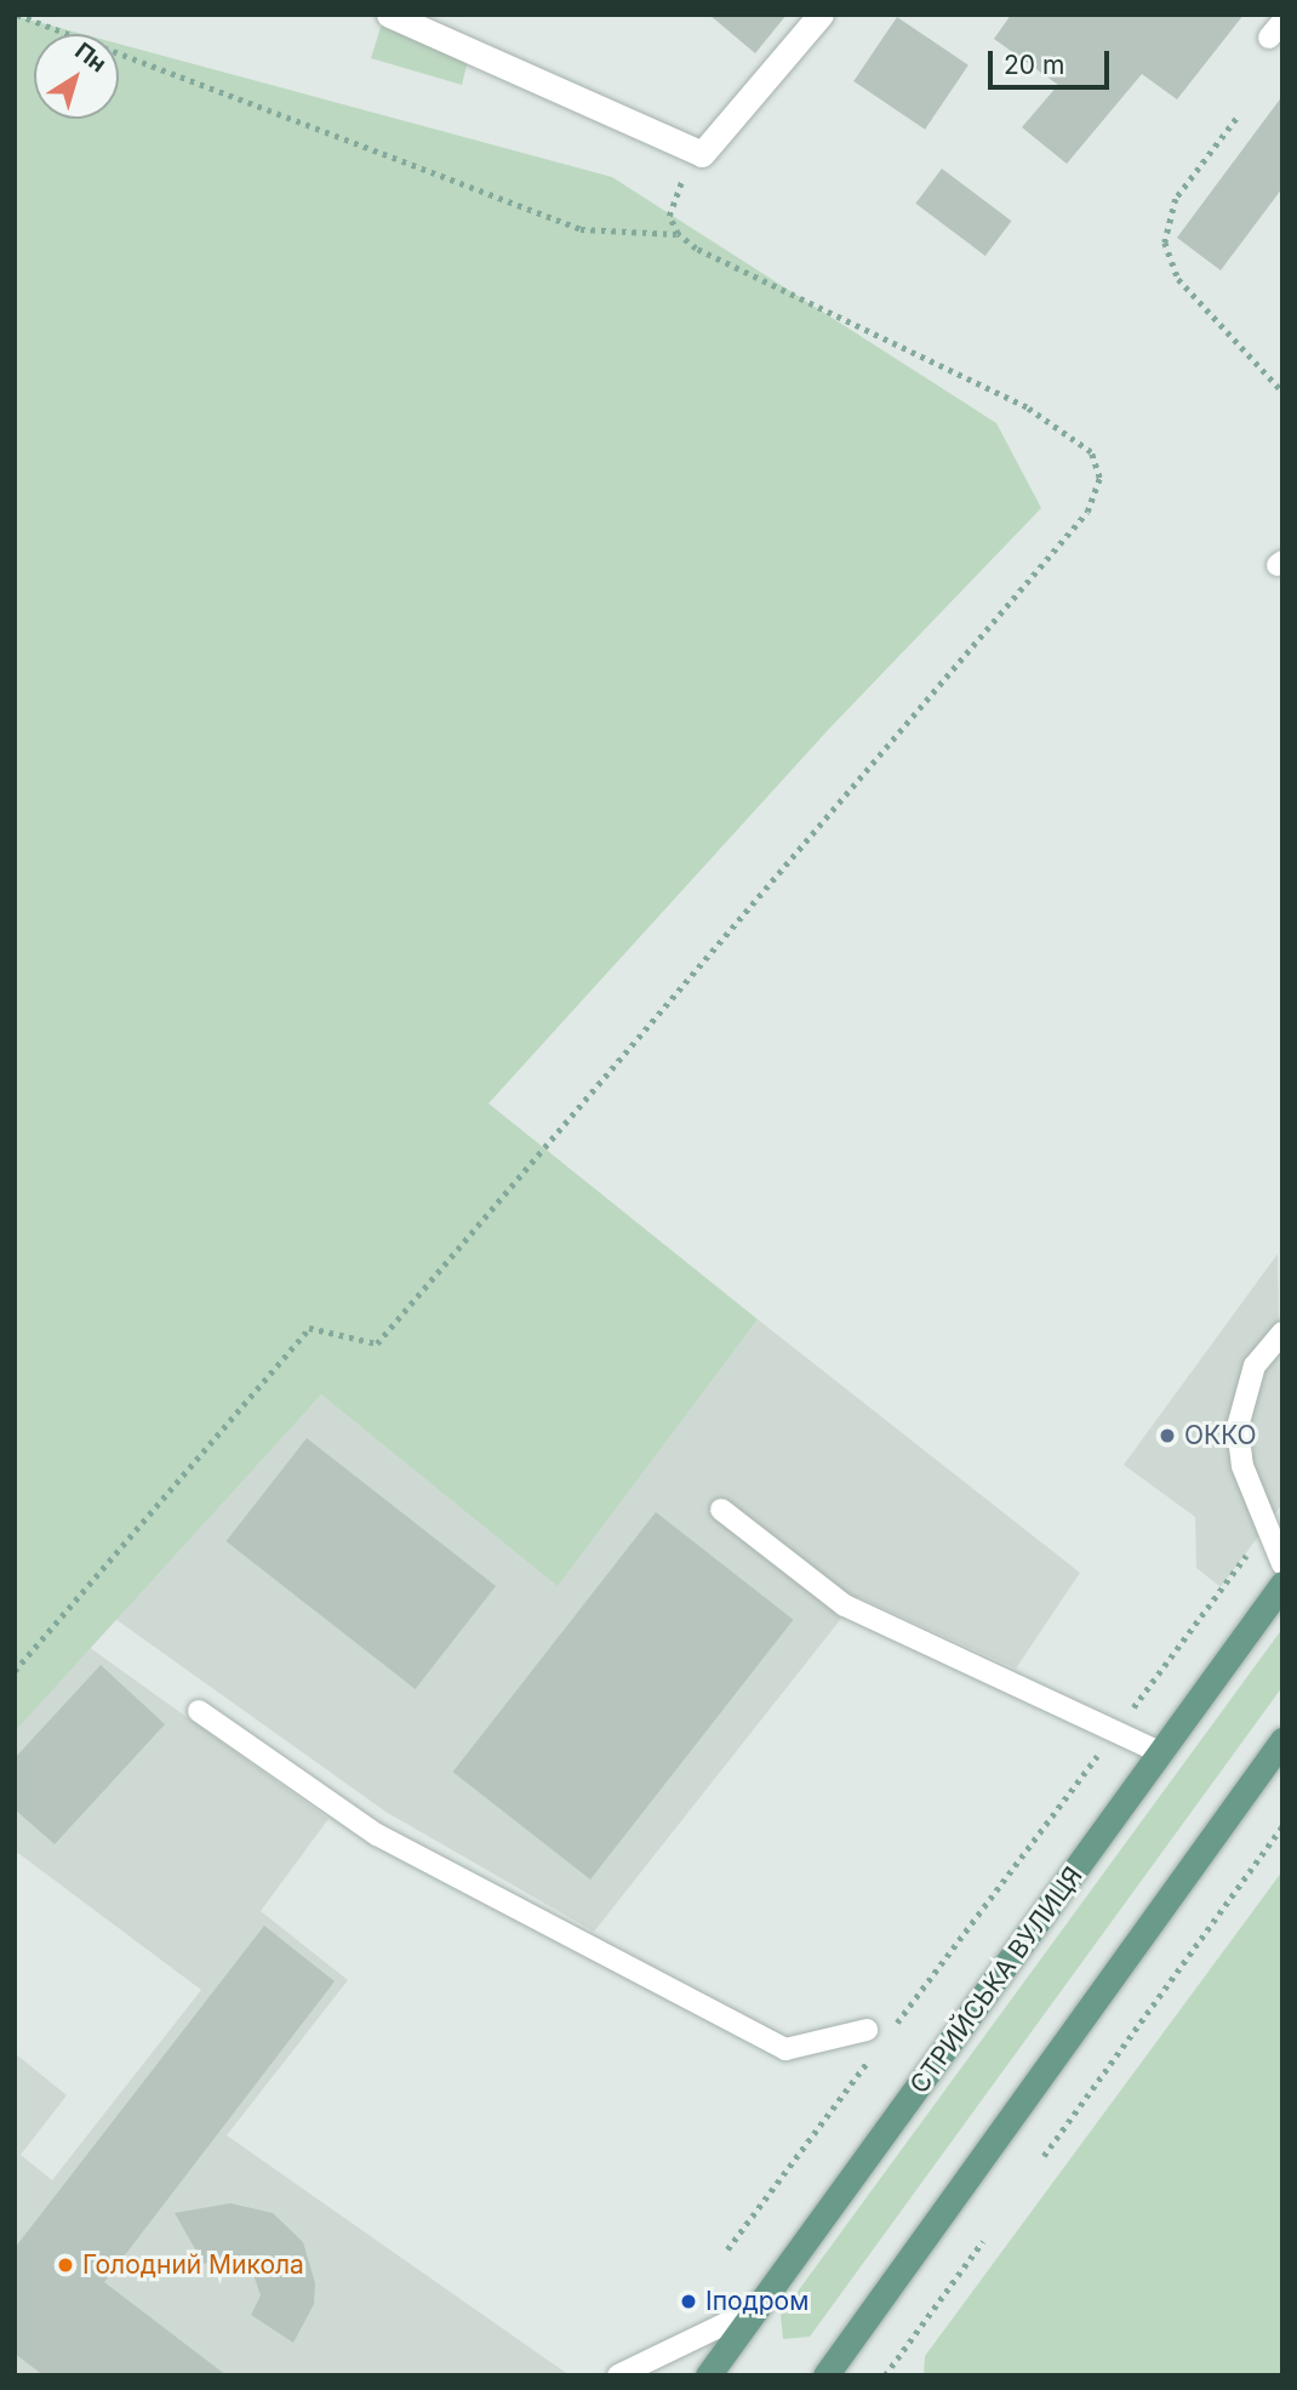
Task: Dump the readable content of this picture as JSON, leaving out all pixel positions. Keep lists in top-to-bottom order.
{
  "streets": {
    "main road": ["СТРИЙСЬКА ВУЛИЦЯ"]
  },
  "places": ["ОККО", "Голодний Микола", "Іподром"],
  "scale_bar": "20 m",
  "north": "top right"
}
